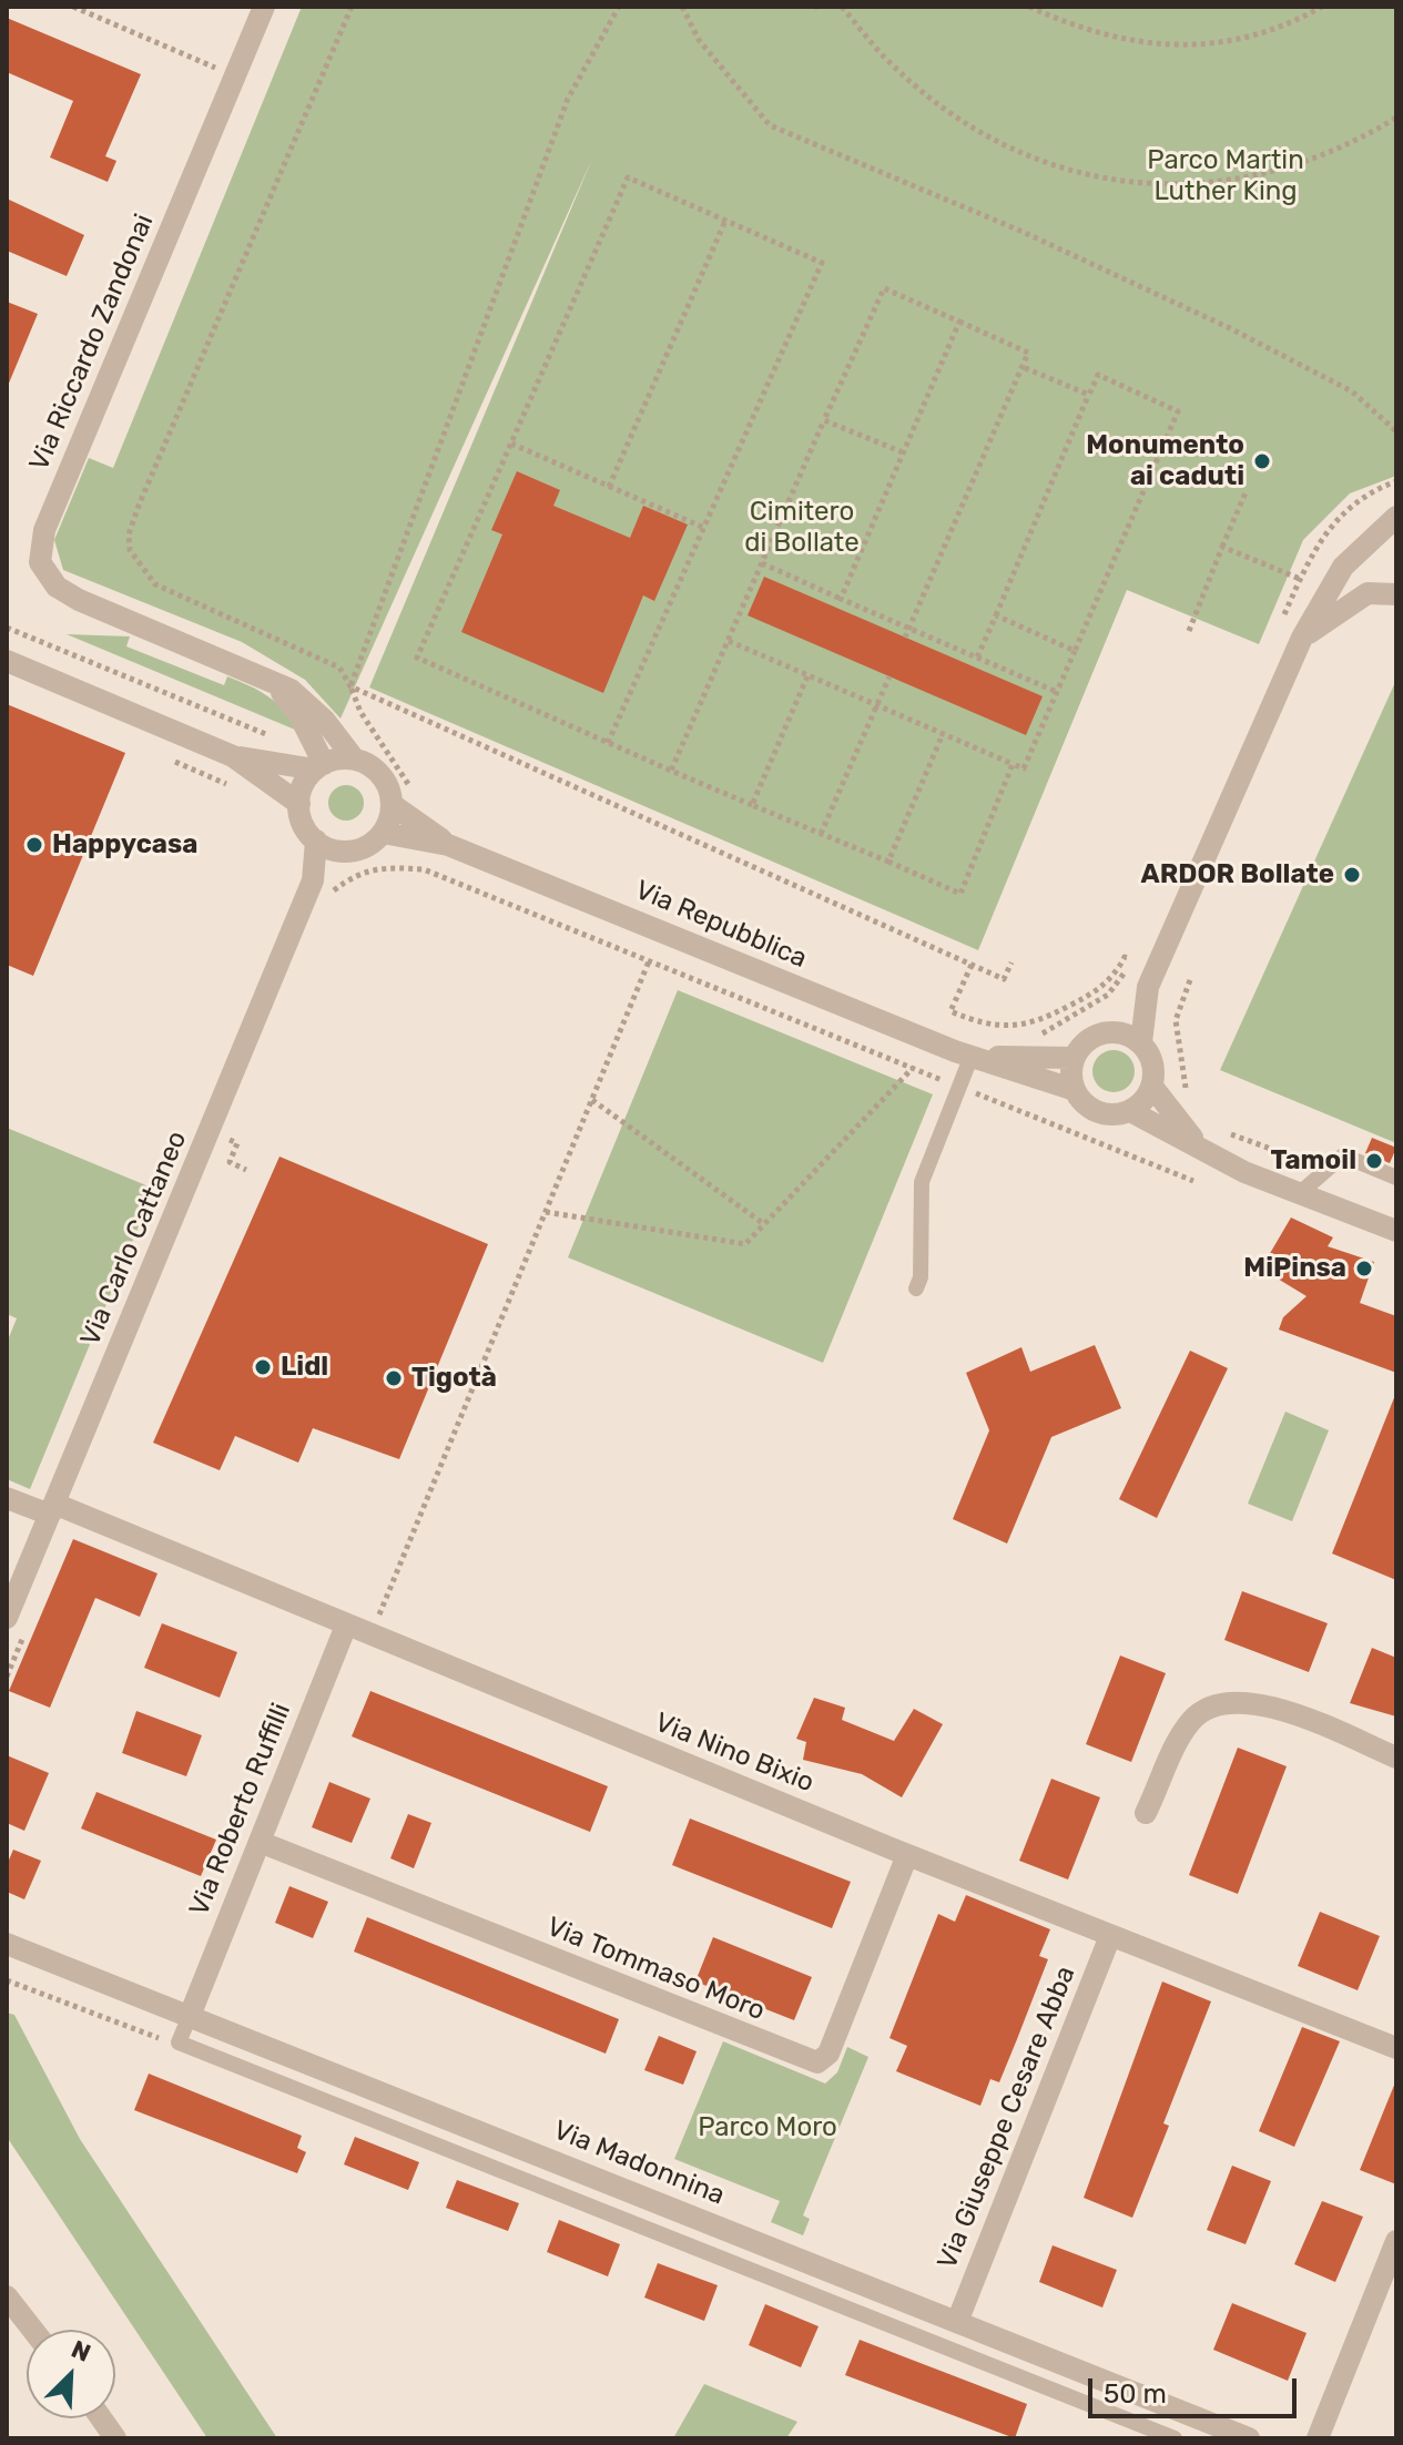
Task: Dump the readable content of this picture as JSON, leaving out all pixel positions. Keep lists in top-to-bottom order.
{
  "streets": {
    "street": [
      "Via Riccardo Zandonai",
      "Via Repubblica",
      "Via Carlo Cattaneo",
      "Via Nino Bixio",
      "Via Roberto Ruffilli",
      "Via Tommaso Moro",
      "Via Giuseppe Cesare Abba",
      "Via Madonnina"
    ]
  },
  "crossings": [
    ["Via Riccardo Zandonai", "Via Repubblica"],
    ["Via Riccardo Zandonai", "Via Carlo Cattaneo"],
    ["Via Repubblica", "Via Carlo Cattaneo"],
    ["Via Carlo Cattaneo", "Via Nino Bixio"],
    ["Via Nino Bixio", "Via Roberto Ruffilli"],
    ["Via Nino Bixio", "Via Tommaso Moro"],
    ["Via Nino Bixio", "Via Giuseppe Cesare Abba"],
    ["Via Roberto Ruffilli", "Via Tommaso Moro"],
    ["Via Roberto Ruffilli", "Via Madonnina"],
    ["Via Giuseppe Cesare Abba", "Via Madonnina"]
  ],
  "parks": ["Parco Martin Luther King", "Cimitero di Bollate", "Parco Moro"],
  "places": [
    "Monumento ai caduti",
    "Happycasa",
    "ARDOR Bollate",
    "Tamoil",
    "MiPinsa",
    "Lidl",
    "Tigotà"
  ],
  "scale_bar": "50 m",
  "north": "top right"
}
